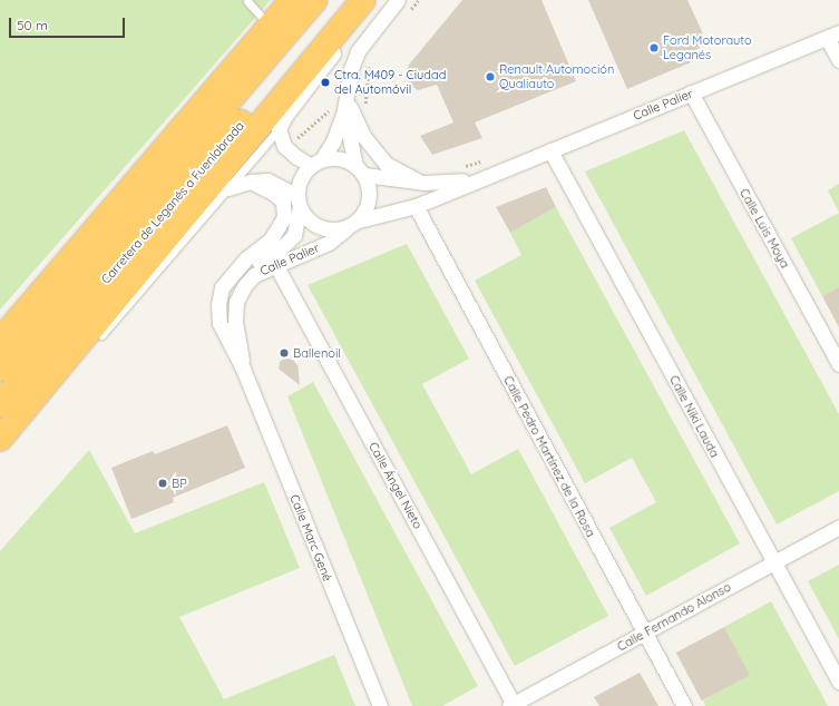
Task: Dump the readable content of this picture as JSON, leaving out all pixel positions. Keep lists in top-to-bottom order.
{
  "streets": {
    "highway": ["Carretera de Leganés a Fuenlabrada"],
    "street": [
      "Calle Palier",
      "Calle Luis Moya",
      "Calle Niki Lauda",
      "Calle Pedro Martínez de la Rosa",
      "Calle Ángel Nieto",
      "Calle Marc Gené",
      "Calle Fernando Alonso"
    ]
  },
  "crossings": [
    ["Calle Palier", "Calle Luis Moya"],
    ["Calle Palier", "Calle Niki Lauda"],
    ["Calle Palier", "Calle Pedro Martínez de la Rosa"],
    ["Calle Palier", "Calle Ángel Nieto"],
    ["Calle Palier", "Calle Marc Gené"],
    ["Calle Niki Lauda", "Calle Fernando Alonso"],
    ["Calle Pedro Martínez de la Rosa", "Calle Fernando Alonso"],
    ["Calle Ángel Nieto", "Calle Fernando Alonso"]
  ],
  "places": [
    "Ford Motorauto Leganés",
    "Renault Automoción Qualiauto",
    "Ctra. M409 - Ciudad del Automóvil",
    "Ballenoil",
    "BP"
  ],
  "scale_bar": "50 m"
}
